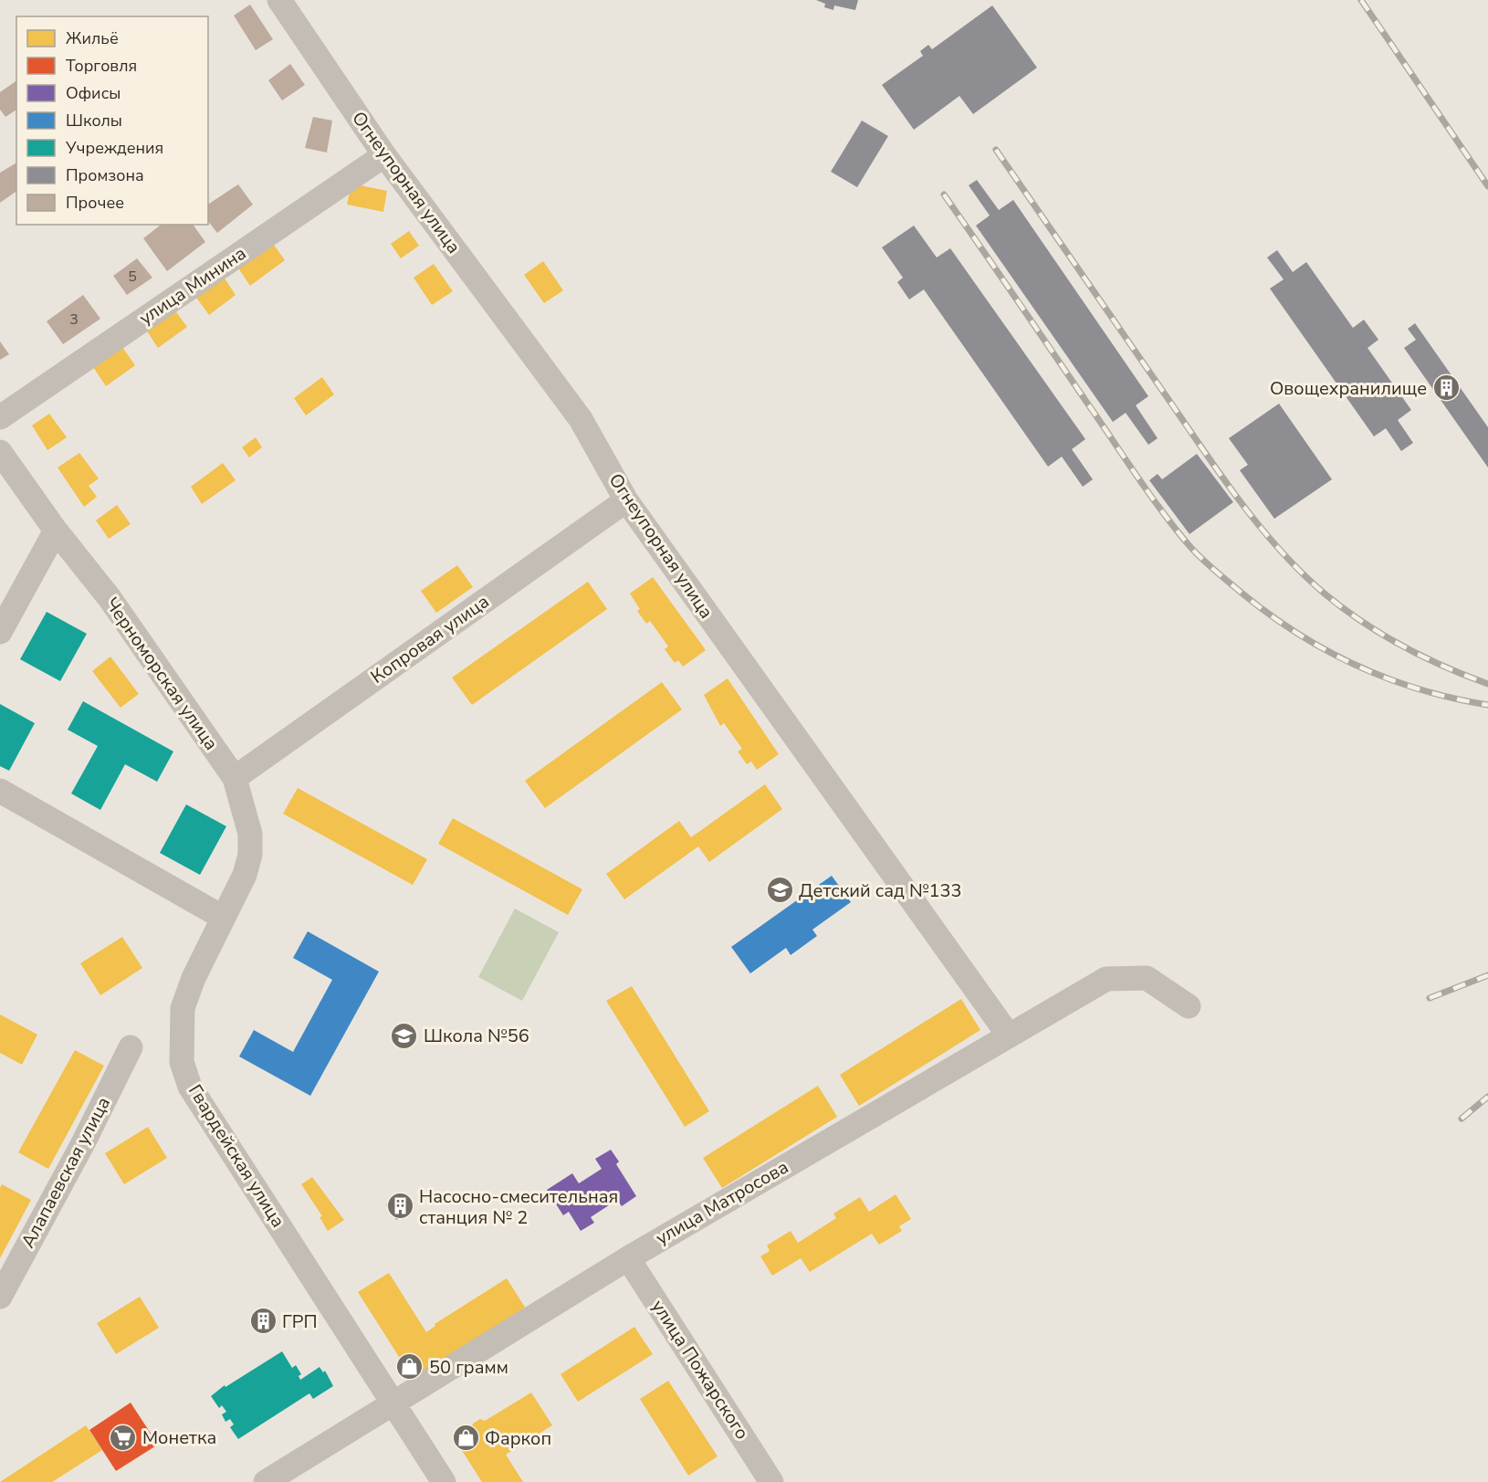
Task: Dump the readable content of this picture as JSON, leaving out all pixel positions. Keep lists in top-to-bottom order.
{
  "streets": {
    "street": [
      "Огнеупорная улица",
      "улица Минина",
      "Копровая улица",
      "Черноморская улица",
      "Гвардейская улица",
      "Алапаевская улица",
      "улица Матросова",
      "улица Пожарского"
    ]
  },
  "crossings": [
    ["Огнеупорная улица", "улица Минина"],
    ["Огнеупорная улица", "Копровая улица"],
    ["Огнеупорная улица", "улица Матросова"],
    ["Копровая улица", "Черноморская улица"],
    ["Черноморская улица", "Гвардейская улица"],
    ["Гвардейская улица", "улица Матросова"],
    ["улица Матросова", "улица Пожарского"]
  ],
  "places": {
    "building": ["Овощехранилище", "Насосно-смесительная станция № 2", "ГРП"],
    "school or university": ["Детский сад №133", "Школа №56"],
    "shop": ["50 грамм", "Фаркоп"],
    "supermarket": ["Монетка"]
  },
  "house_numbers": ["5", "3"],
  "legend": [
    "Жильё",
    "Торговля",
    "Офисы",
    "Школы",
    "Учреждения",
    "Промзона",
    "Прочее"
  ]
}
